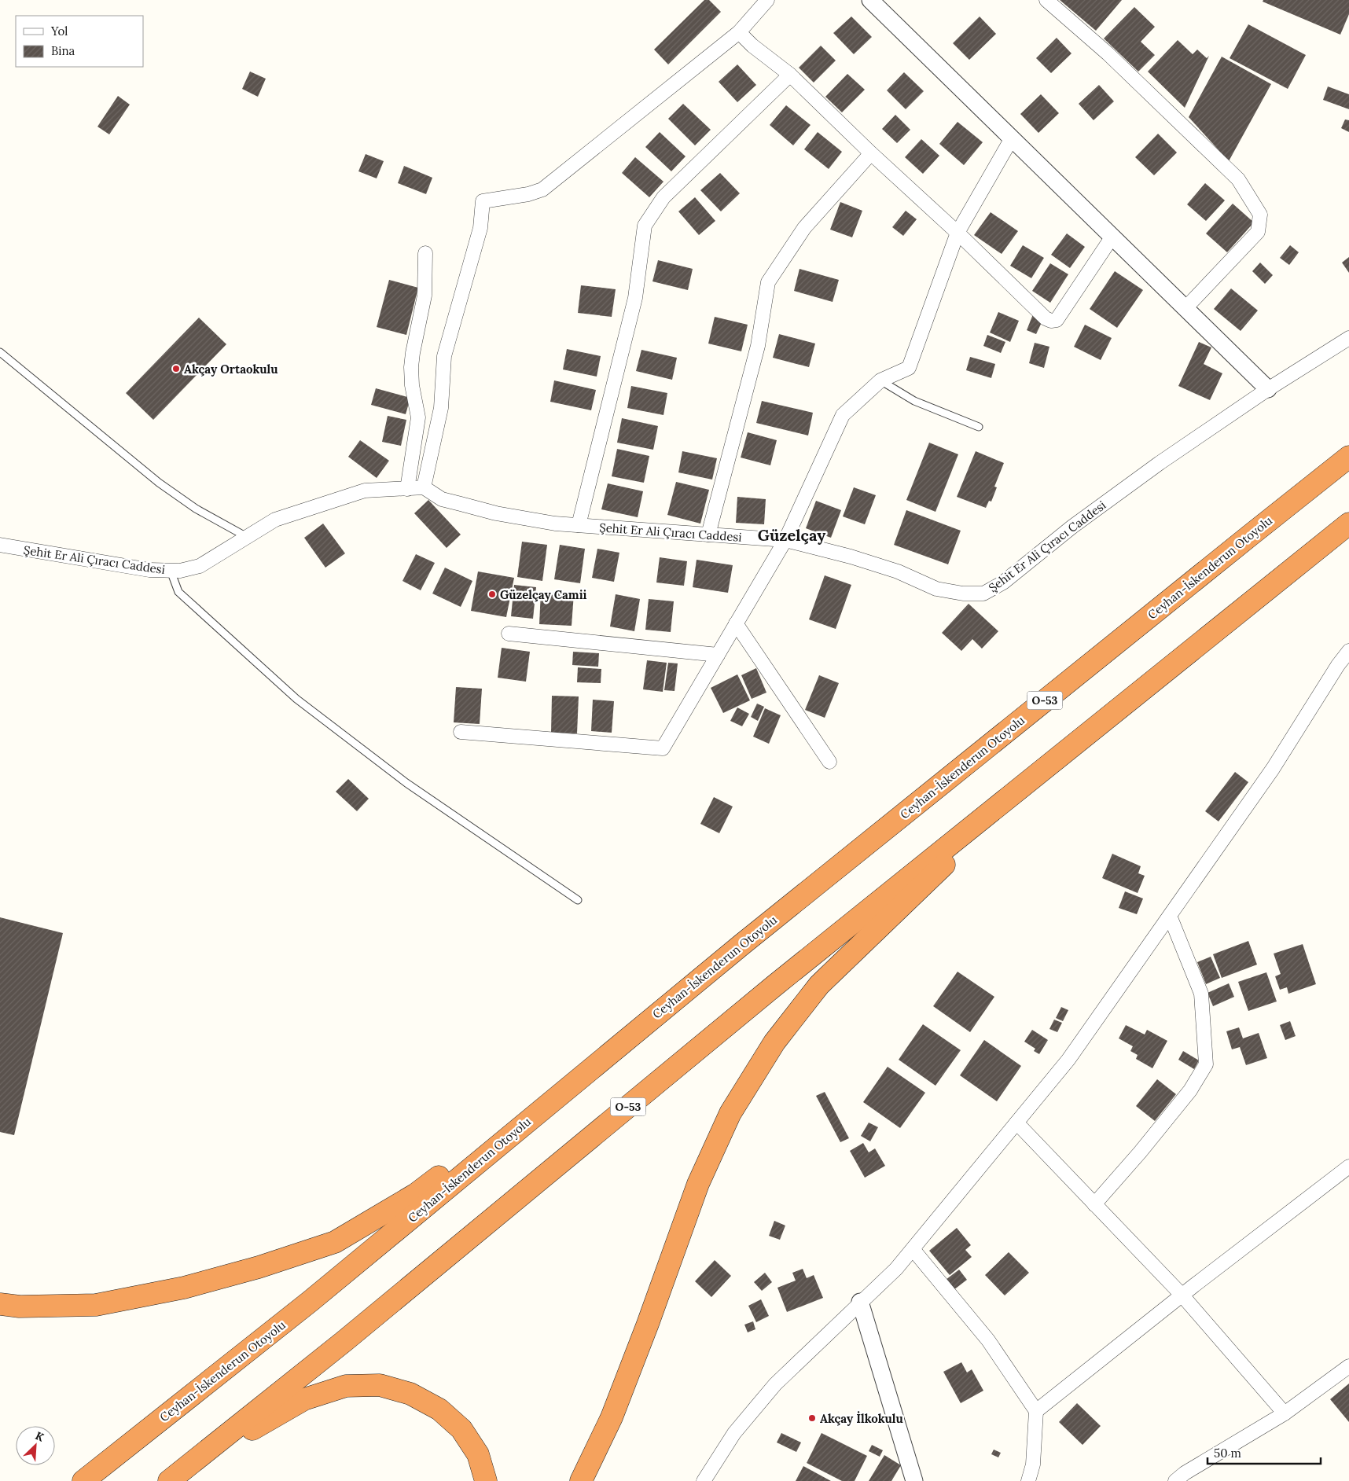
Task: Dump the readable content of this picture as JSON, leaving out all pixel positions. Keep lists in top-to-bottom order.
{
  "streets": {
    "highway": ["Ceyhan-İskenderun Otoyolu", "O-53"],
    "street": ["Şehit Er Ali Çıracı Caddesi"]
  },
  "districts": ["Güzelçay"],
  "places": ["Akçay Ortaokulu", "Güzelçay Camii", "Akçay İlkokulu"],
  "legend": ["Yol", "Bina"],
  "scale_bar": "50 m",
  "north": "top right"
}
